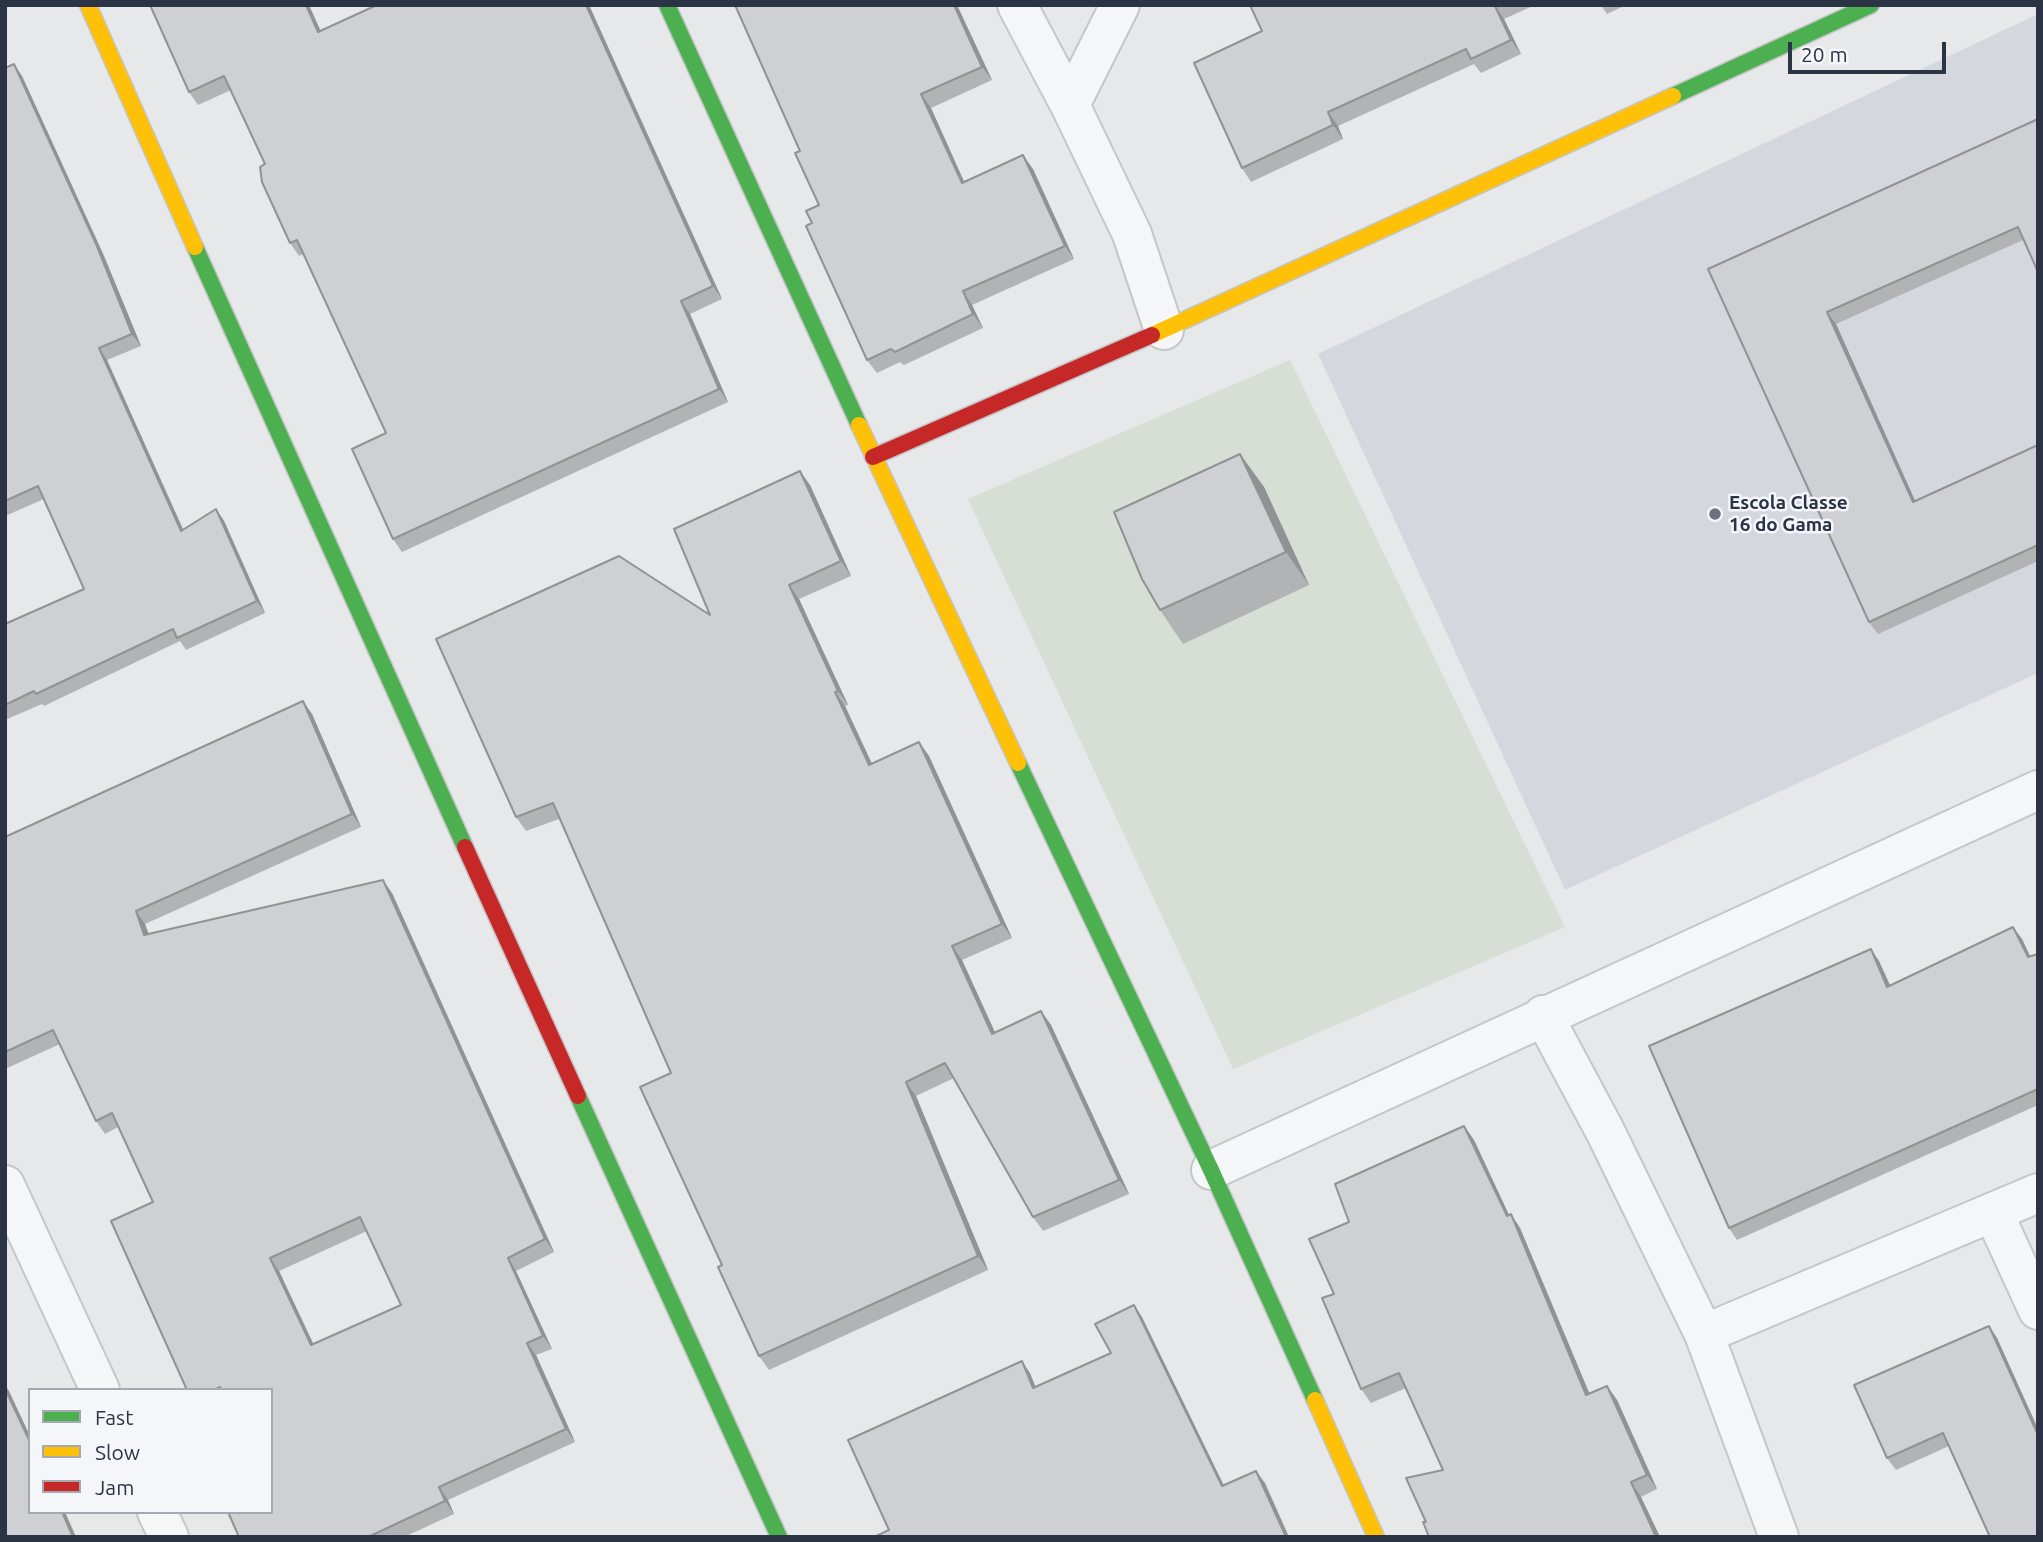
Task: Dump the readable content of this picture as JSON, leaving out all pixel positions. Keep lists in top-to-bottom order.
{
  "places": ["Escola Classe 16 do Gama"],
  "legend": ["Fast", "Slow", "Jam"],
  "scale_bar": "20 m"
}
